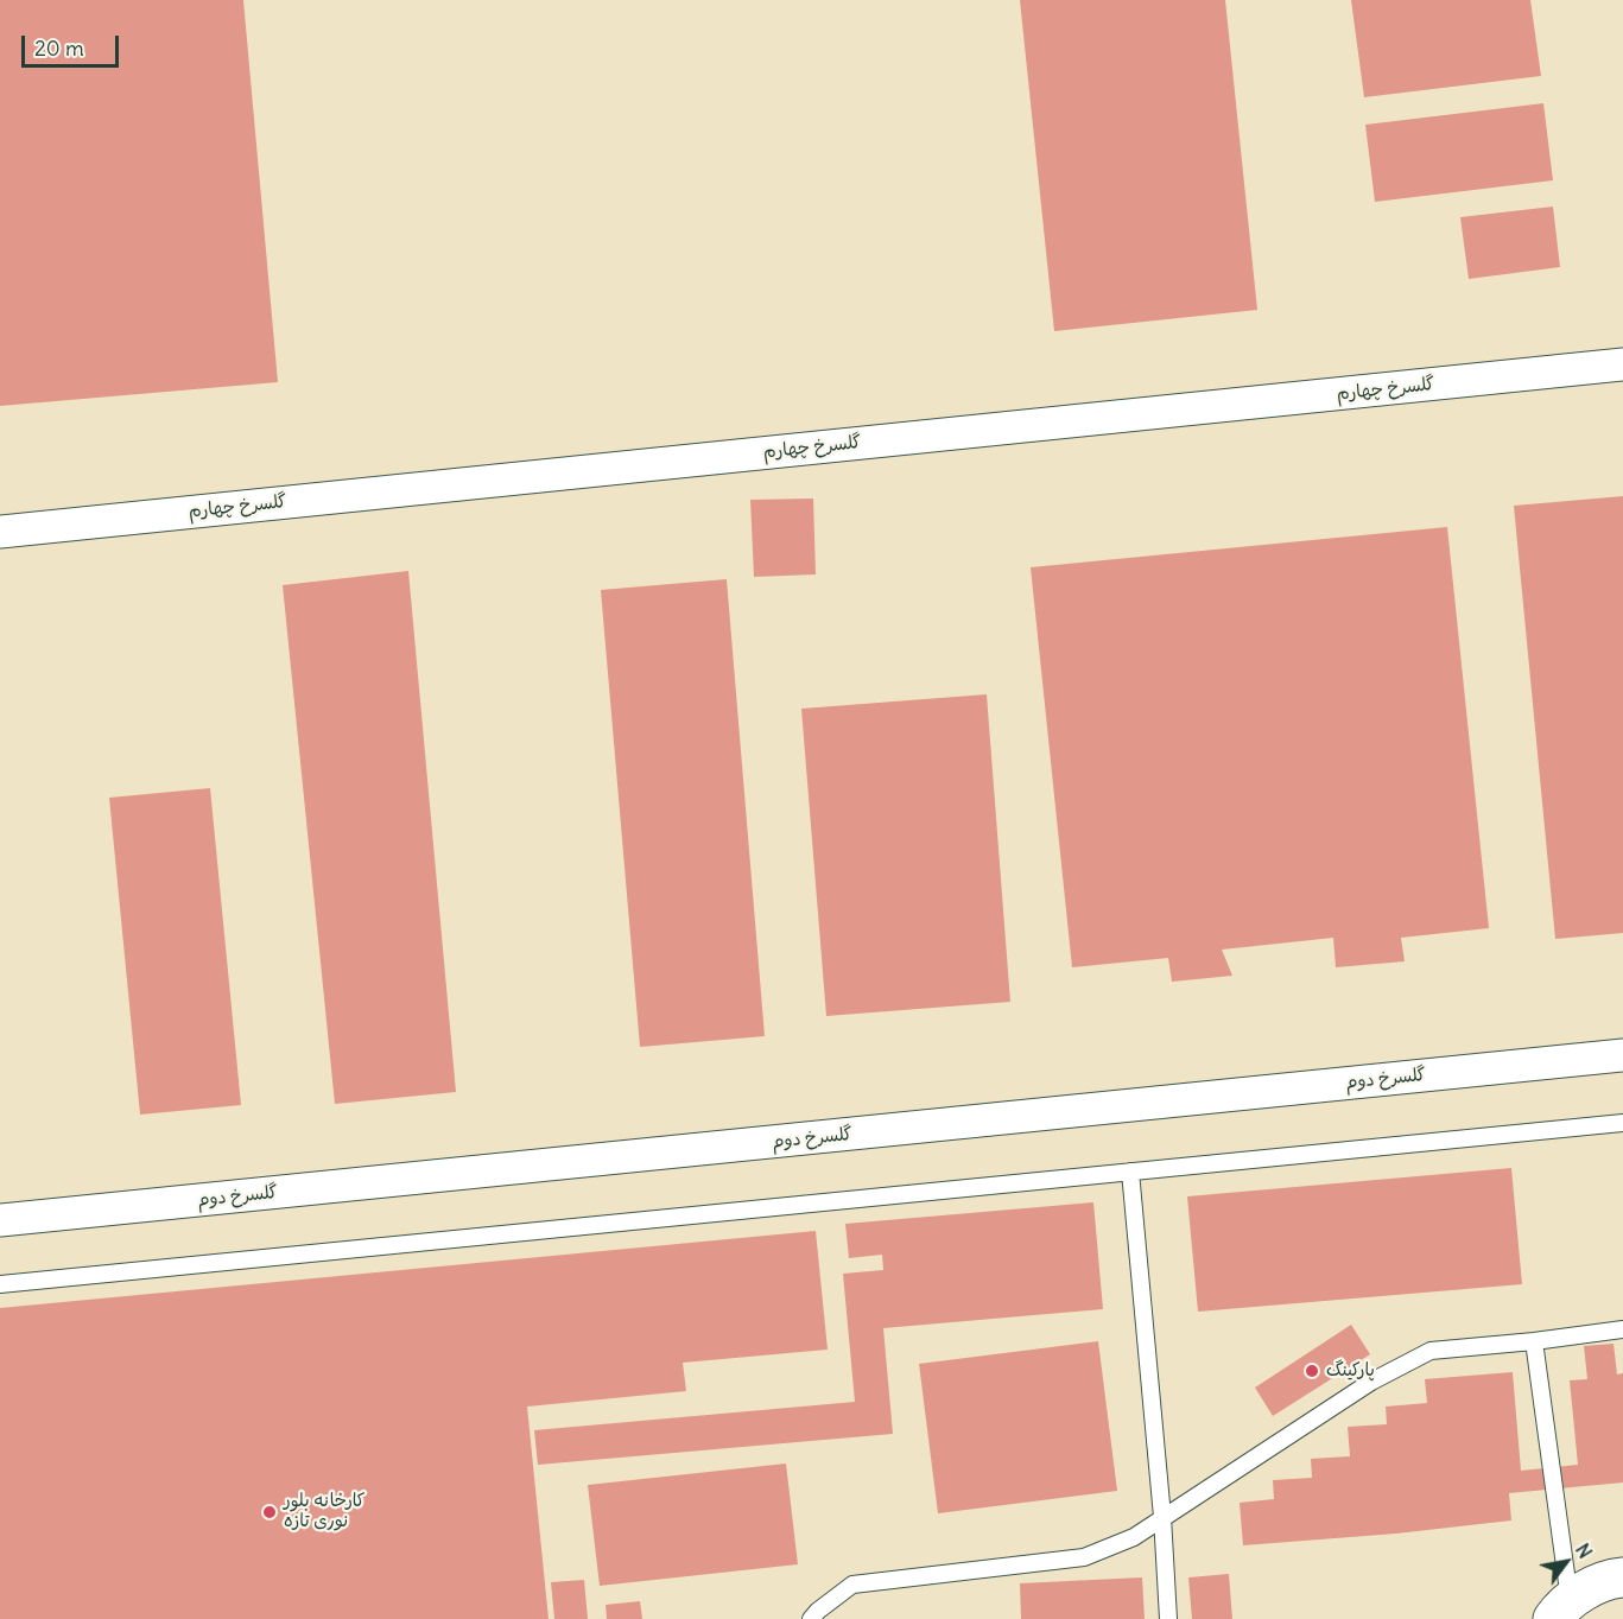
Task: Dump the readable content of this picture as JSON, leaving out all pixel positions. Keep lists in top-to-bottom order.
{
  "streets": {
    "street": ["گلسرخ چهارم", "گلسرخ دوم"]
  },
  "places": ["پارکینگ", "کارخانه بلور نوری تازه"],
  "scale_bar": "20 m",
  "north": "top right"
}
